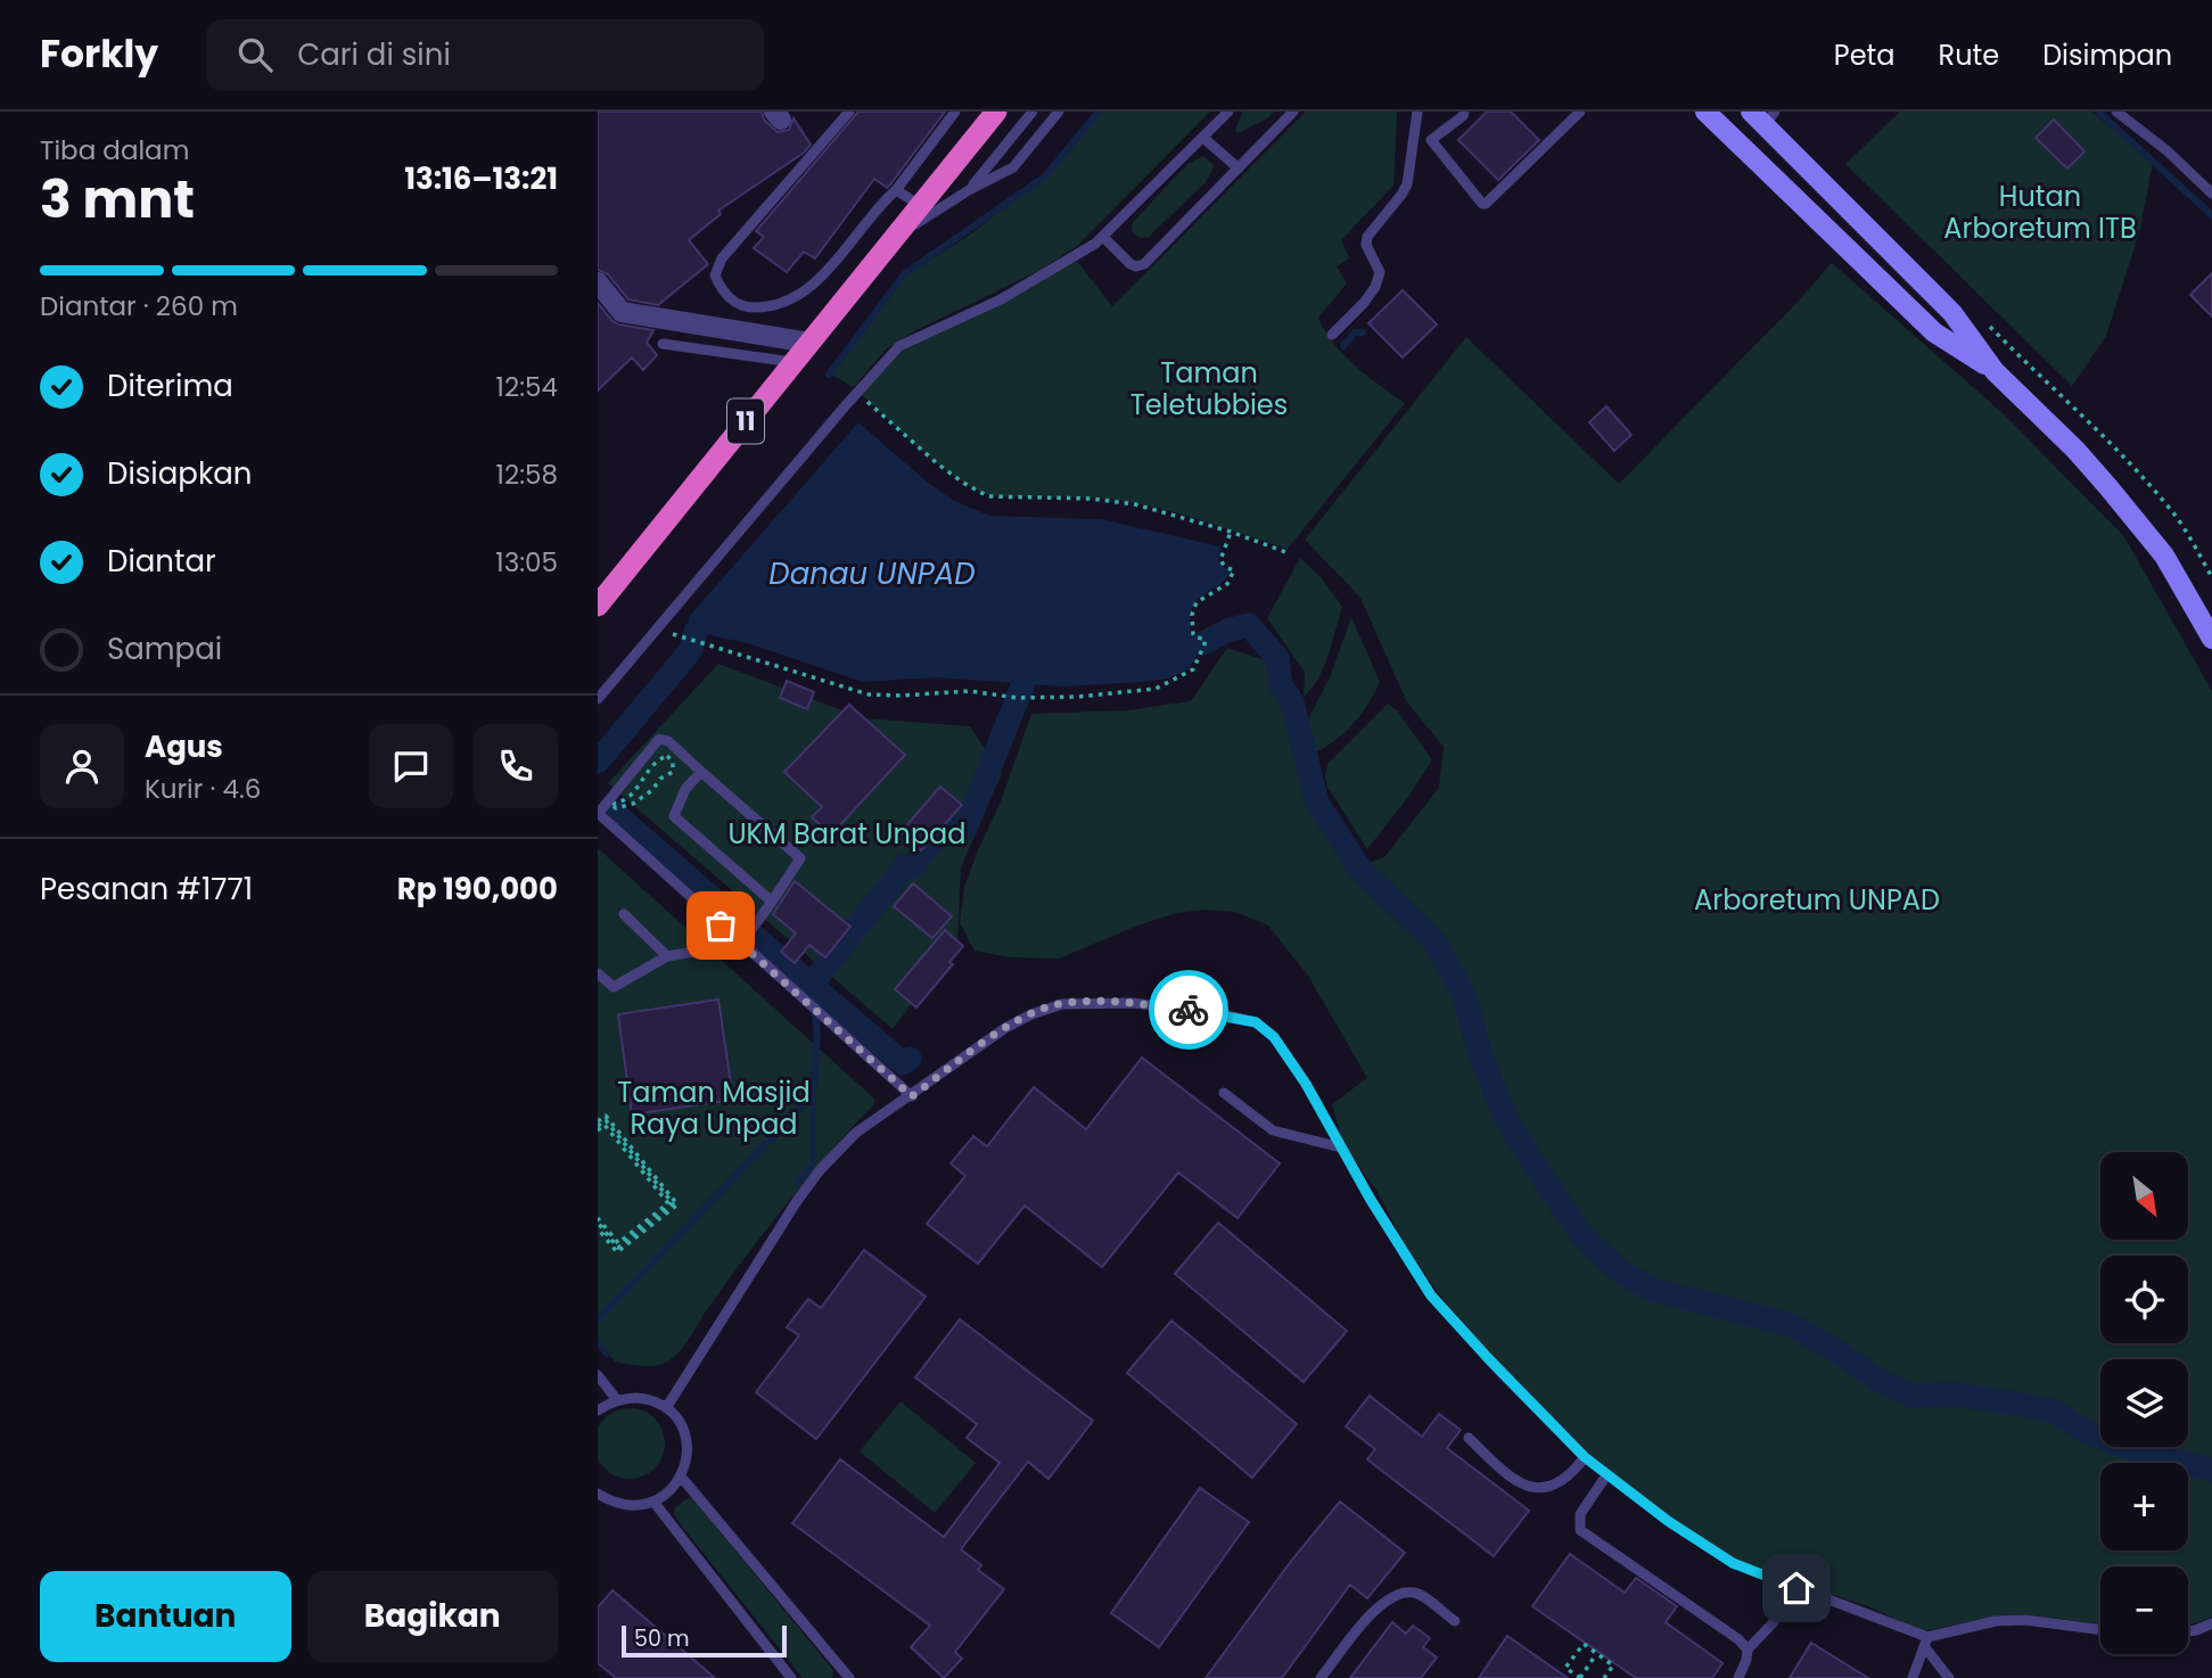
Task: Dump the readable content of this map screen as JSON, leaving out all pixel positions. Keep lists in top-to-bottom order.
{
  "streets": {
    "highway": ["11"]
  },
  "water": ["Danau UNPAD"],
  "parks": [
    "Hutan Arboretum ITB",
    "Taman Teletubbies",
    "UKM Barat Unpad",
    "Arboretum UNPAD",
    "Taman Masjid Raya Unpad"
  ],
  "scale_bar": "50 m",
  "north": "bottom right",
  "page": {
    "header": "Forkly",
    "search": "Cari di sini",
    "nav": ["Peta", "Rute", "Disimpan"],
    "heading": ["3 mnt", "Tiba dalam", "13:16–13:21"],
    "panel": [
      "Agus",
      "Kurir · 4.6",
      "Pesanan #1771",
      "Rp 190,000"
    ],
    "bar": "Diantar · 260 m",
    "list": [
      ["Diterima", "12:54"],
      ["Disiapkan", "12:58"],
      ["Diantar", "13:05"],
      "Sampai"
    ],
    "map_buttons": ["+", "−"],
    "buttons": ["Bantuan", "Bagikan"],
    "scale": "50 m"
  }
}
